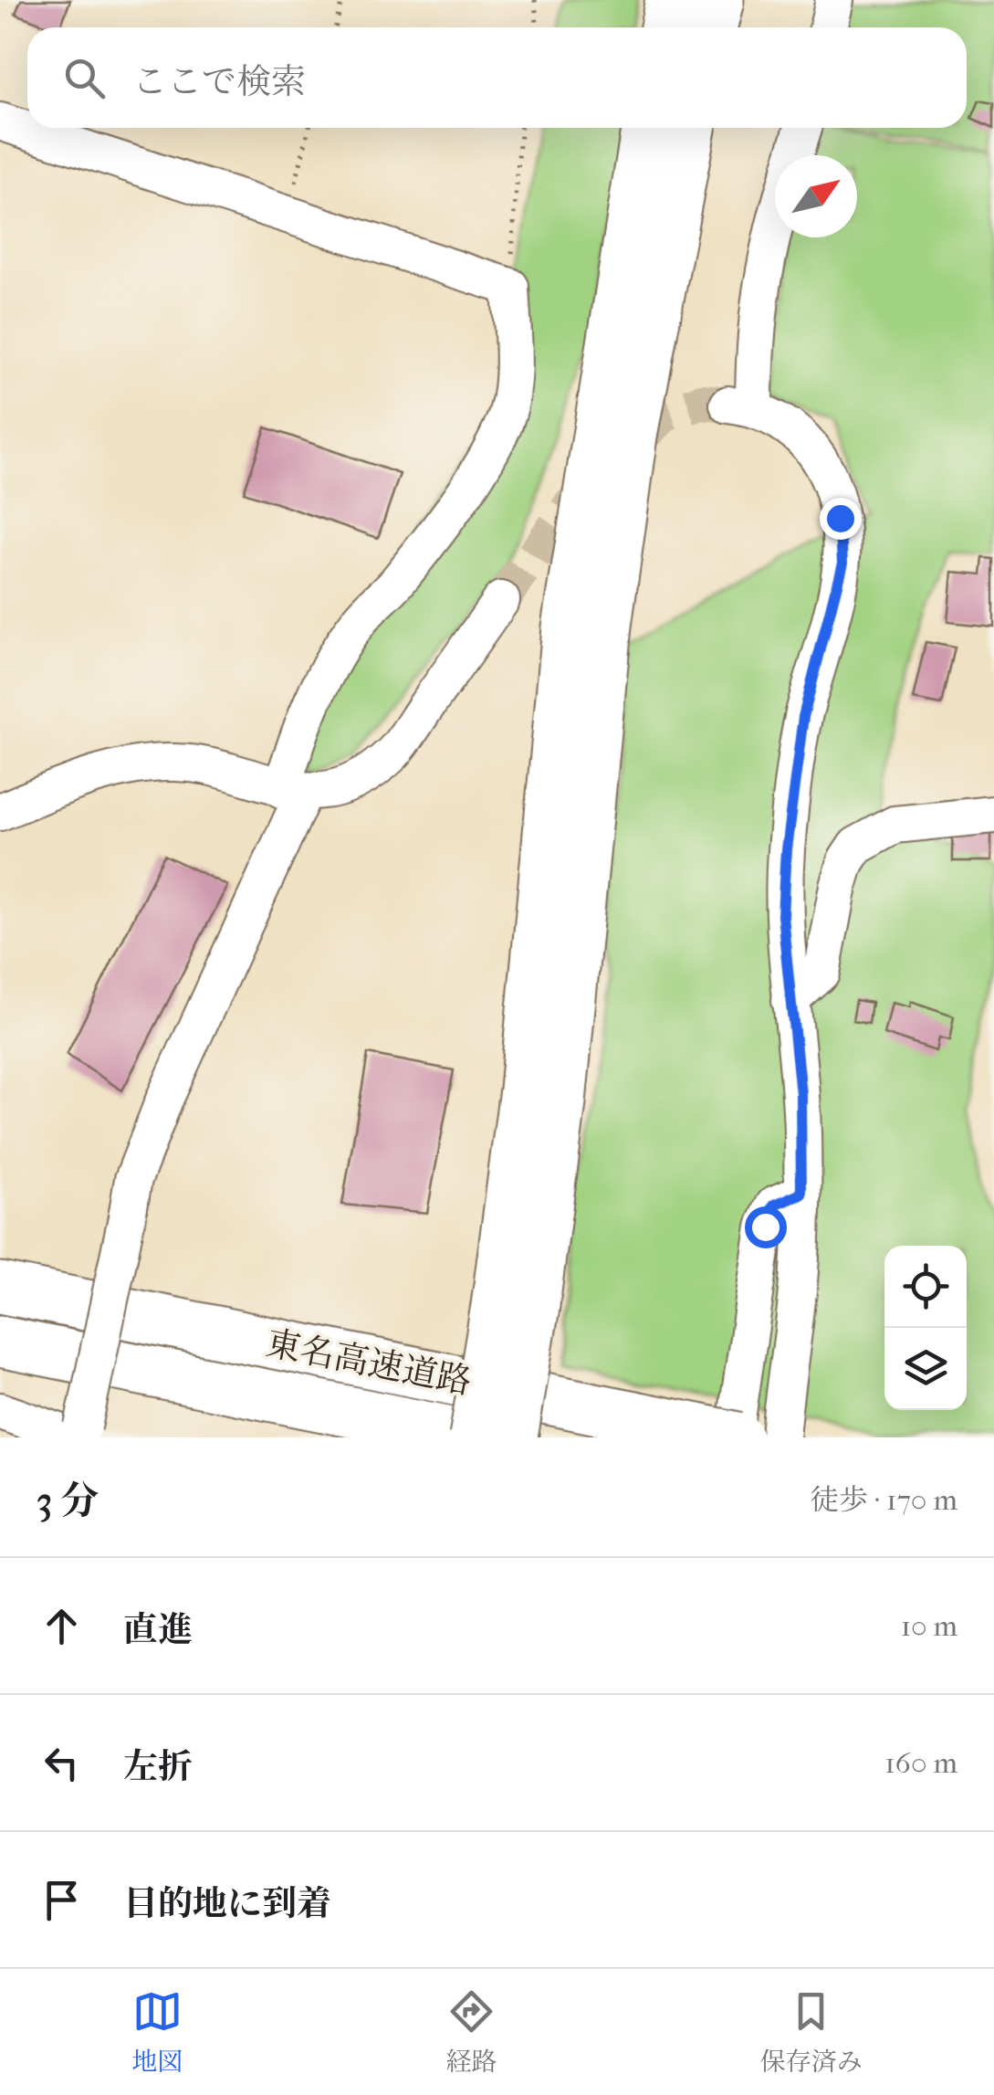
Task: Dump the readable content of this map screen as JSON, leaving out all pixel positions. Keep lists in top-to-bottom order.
{
  "streets": {
    "highway": ["東名高速道路"]
  },
  "north": "top right",
  "page": {
    "search": "ここで検索",
    "heading": ["3 分", "徒歩 · 170 m"],
    "list": [
      ["直進", "10 m"],
      ["左折", "160 m"],
      "目的地に到着"
    ],
    "nav": ["地図", "経路", "保存済み"]
  }
}
